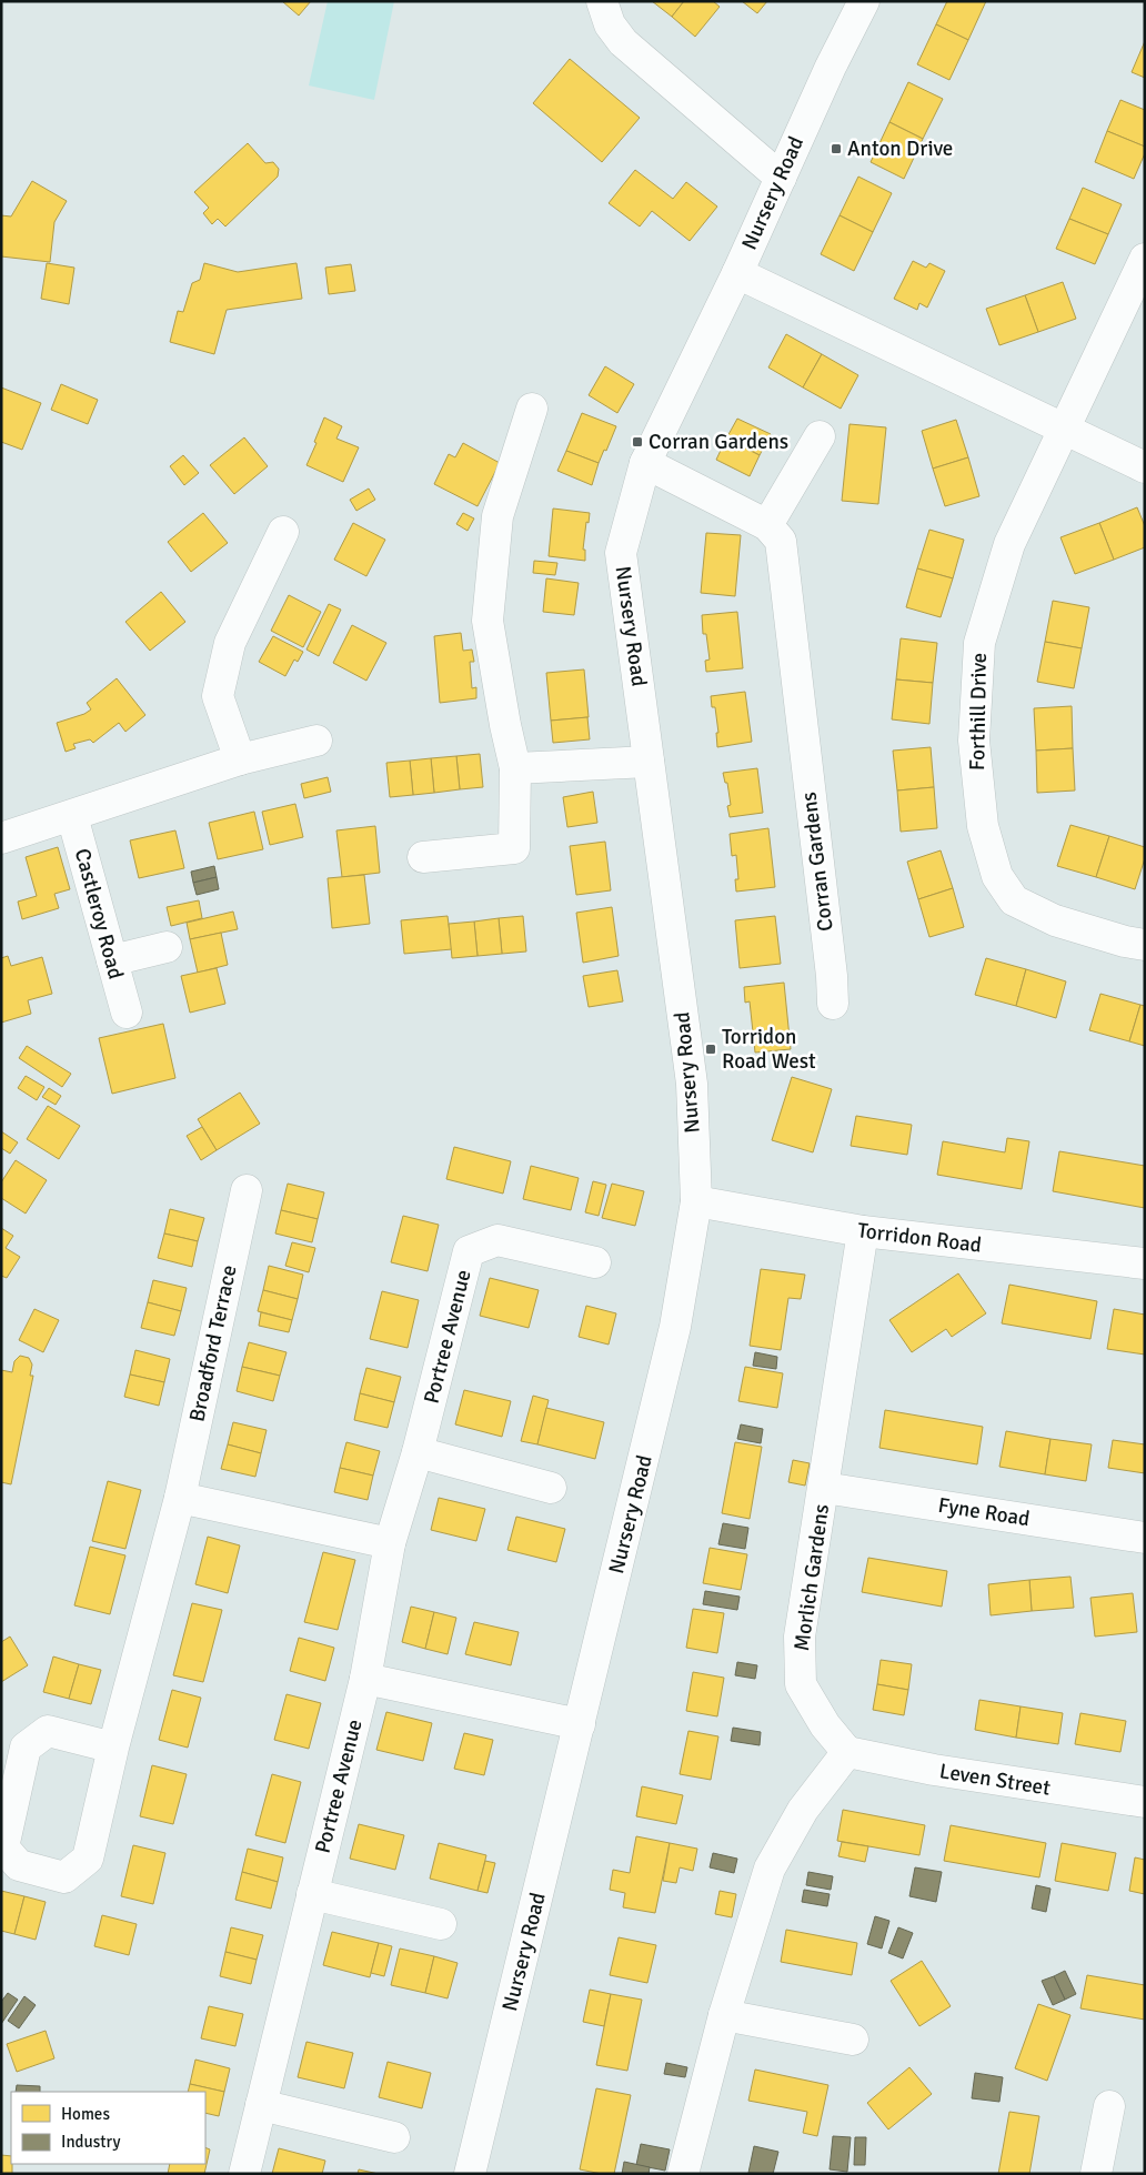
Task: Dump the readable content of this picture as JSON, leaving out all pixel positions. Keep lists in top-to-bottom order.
{
  "streets": {
    "street": [
      "Nursery Road",
      "Forthill Drive",
      "Corran Gardens",
      "Castleroy Road",
      "Torridon Road",
      "Portree Avenue",
      "Broadford Terrace",
      "Fyne Road",
      "Morlich Gardens",
      "Leven Street"
    ]
  },
  "crossings": [
    ["Nursery Road", "Torridon Road"],
    ["Torridon Road", "Morlich Gardens"],
    ["Fyne Road", "Morlich Gardens"],
    ["Morlich Gardens", "Leven Street"]
  ],
  "places": {
    "transit": ["Anton Drive", "Corran Gardens", "Torridon Road West"]
  },
  "legend": ["Homes", "Industry"]
}
